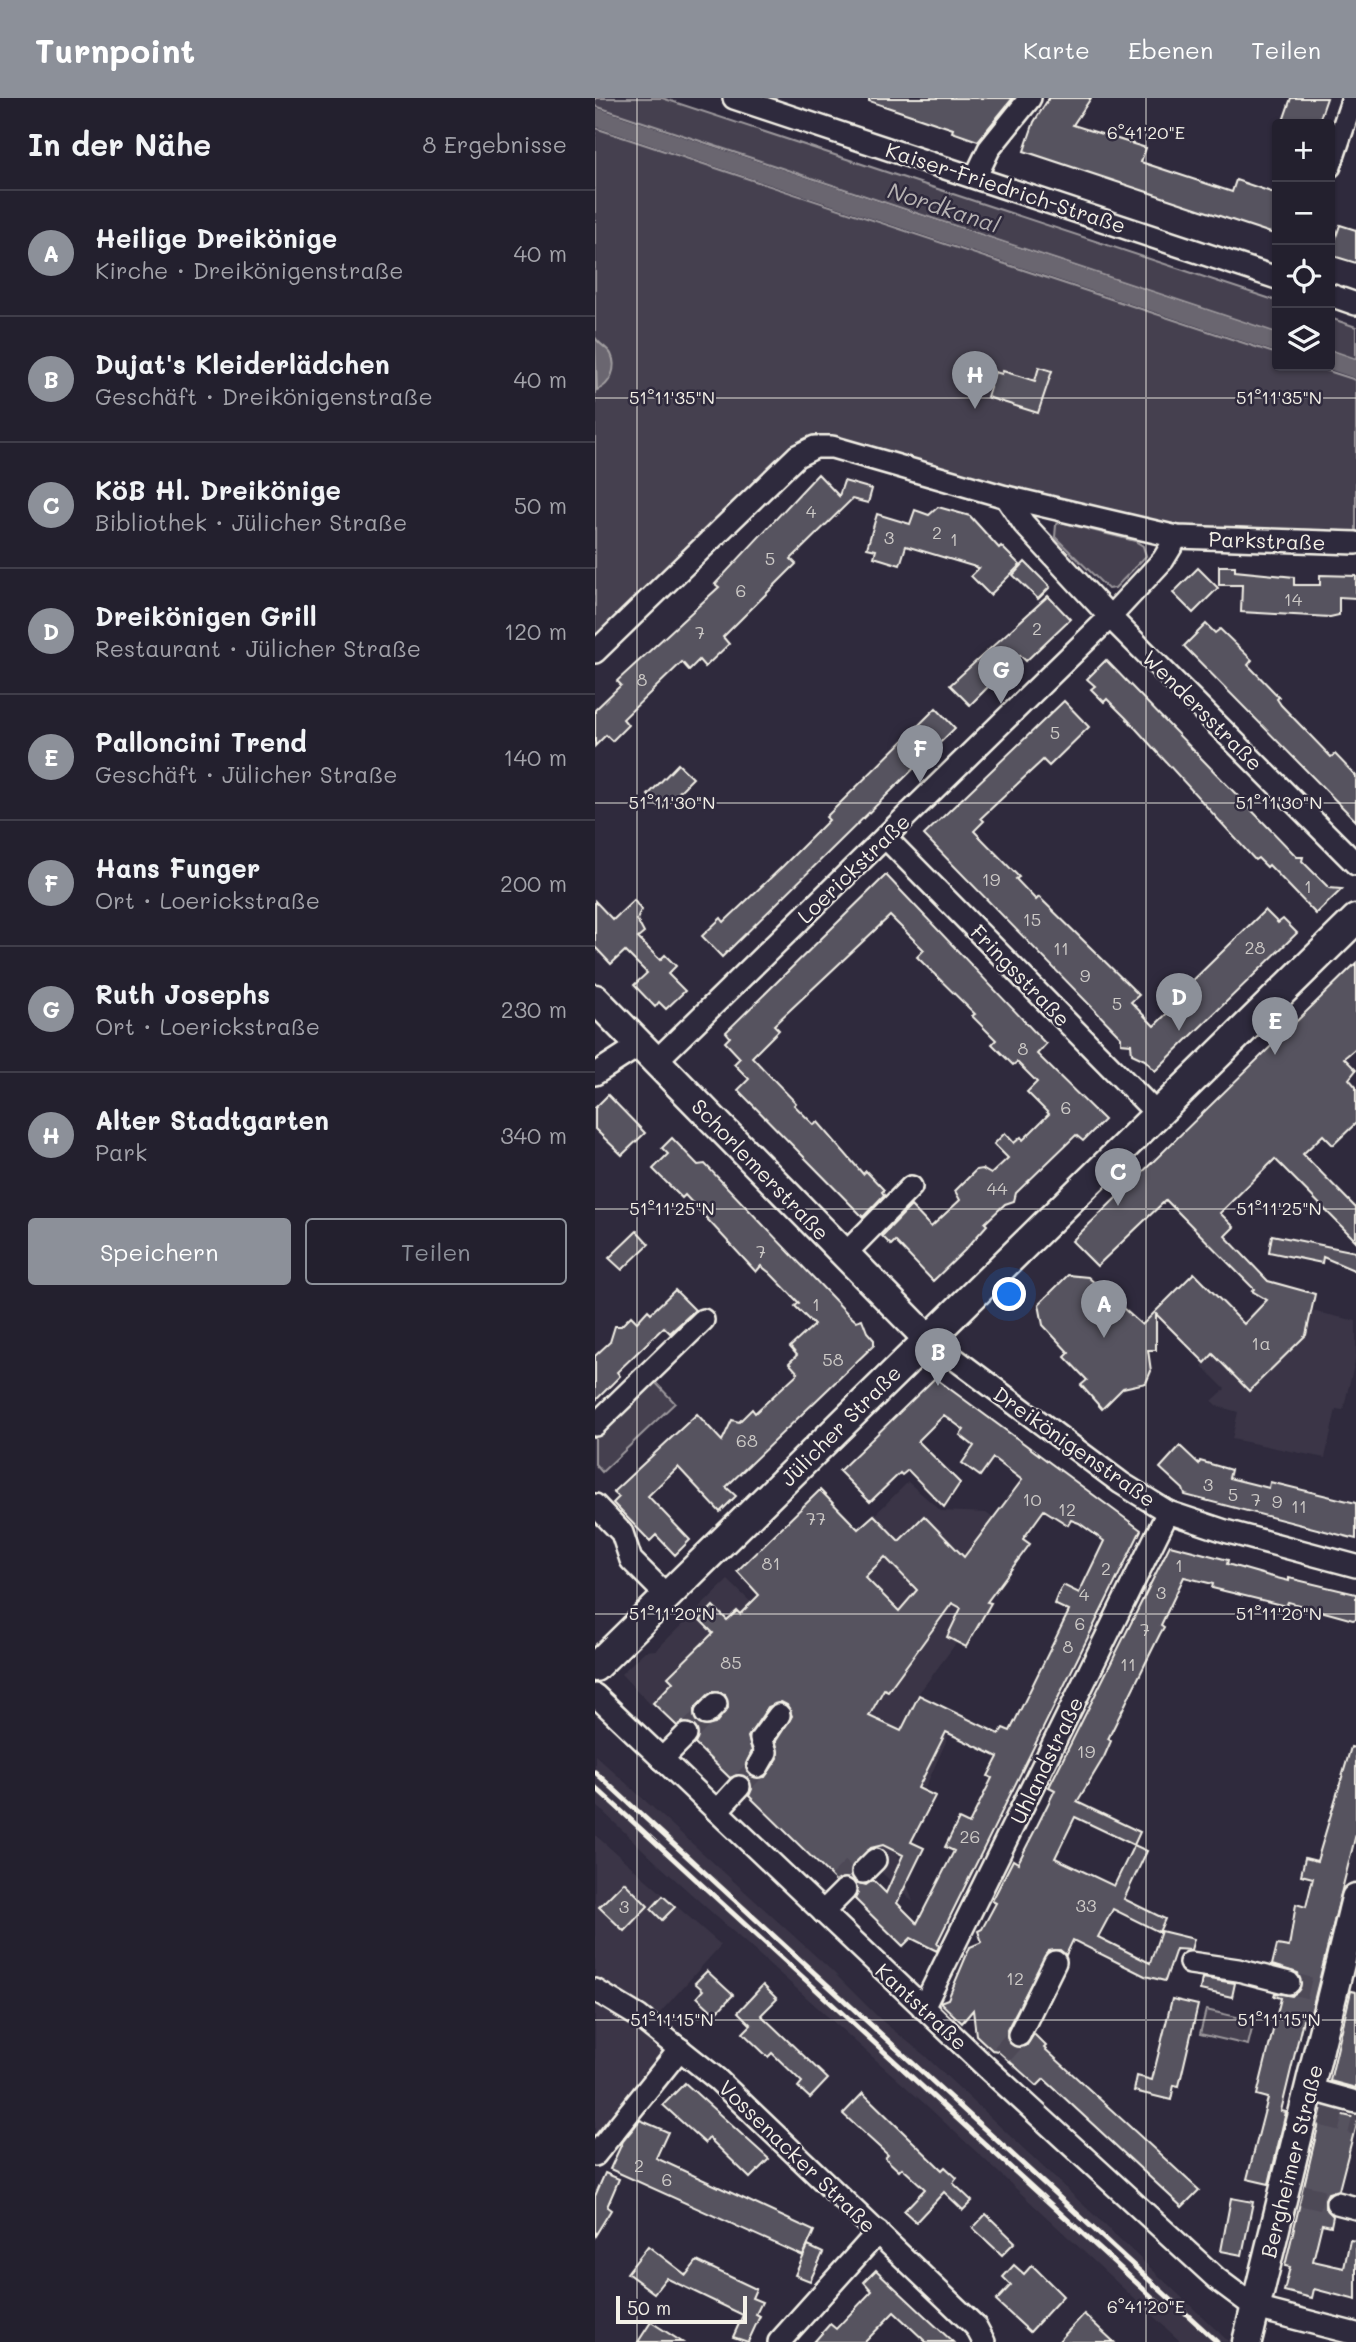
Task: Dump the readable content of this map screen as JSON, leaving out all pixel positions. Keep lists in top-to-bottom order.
{
  "streets": {
    "main road": ["Schorlemerstraße", "Jülicher Straße", "Bergheimer Straße"],
    "street": [
      "Kaiser-Friedrich-Straße",
      "Parkstraße",
      "Wendersstraße",
      "Loerickstraße",
      "Fringsstraße",
      "Dreikönigenstraße",
      "Uhlandstraße",
      "Kantstraße",
      "Vossenacker Straße"
    ]
  },
  "crossings": [
    ["Parkstraße", "Wendersstraße"],
    ["Parkstraße", "Loerickstraße"],
    ["Wendersstraße", "Loerickstraße"],
    ["Loerickstraße", "Fringsstraße"],
    ["Loerickstraße", "Schorlemerstraße"],
    ["Fringsstraße", "Jülicher Straße"],
    ["Schorlemerstraße", "Jülicher Straße"],
    ["Schorlemerstraße", "Dreikönigenstraße"],
    ["Jülicher Straße", "Dreikönigenstraße"],
    ["Dreikönigenstraße", "Uhlandstraße"],
    ["Uhlandstraße", "Kantstraße"],
    ["Kantstraße", "Bergheimer Straße"]
  ],
  "water": ["Nordkanal"],
  "house_numbers": [
    "4",
    "2",
    "3",
    "1",
    "5",
    "6",
    "14",
    "2",
    "7",
    "8",
    "5",
    "19",
    "1",
    "15",
    "28",
    "11",
    "9",
    "5",
    "8",
    "6",
    "44",
    "7",
    "1",
    "1a",
    "58",
    "68",
    "3",
    "5",
    "10",
    "7",
    "9",
    "11",
    "12",
    "77",
    "81",
    "1",
    "2",
    "3",
    "4",
    "6",
    "7",
    "8",
    "85",
    "11",
    "19",
    "26",
    "33",
    "3",
    "12",
    "2",
    "6"
  ],
  "scale_bar": "50 m",
  "page": {
    "header": "Turnpoint",
    "nav": ["Karte", "Ebenen", "Teilen"],
    "heading": ["In der Nähe", "8 Ergebnisse"],
    "map_buttons": ["+", "−"],
    "list": [
      {
        "mark": "A",
        "name": "Heilige Dreikönige",
        "note": "Kirche · Dreikönigenstraße",
        "value": "40 m"
      },
      {
        "mark": "B",
        "name": "Dujat's Kleiderlädchen",
        "note": "Geschäft · Dreikönigenstraße",
        "value": "40 m"
      },
      {
        "mark": "C",
        "name": "KöB Hl. Dreikönige",
        "note": "Bibliothek · Jülicher Straße",
        "value": "50 m"
      },
      {
        "mark": "D",
        "name": "Dreikönigen Grill",
        "note": "Restaurant · Jülicher Straße",
        "value": "120 m"
      },
      {
        "mark": "E",
        "name": "Palloncini Trend",
        "note": "Geschäft · Jülicher Straße",
        "value": "140 m"
      },
      {
        "mark": "F",
        "name": "Hans Funger",
        "note": "Ort · Loerickstraße",
        "value": "200 m"
      },
      {
        "mark": "G",
        "name": "Ruth Josephs",
        "note": "Ort · Loerickstraße",
        "value": "230 m"
      },
      {
        "mark": "H",
        "name": "Alter Stadtgarten",
        "note": "Park",
        "value": "340 m"
      }
    ],
    "pins": [
      "H",
      "G",
      "F",
      "D",
      "E",
      "C",
      "A",
      "B"
    ],
    "buttons": ["Speichern", "Teilen"],
    "scale": "50 m"
  },
  "coordinates": [
    "6°41'20\"E",
    "51°11'35\"N",
    "51°11'30\"N",
    "51°11'25\"N",
    "51°11'20\"N",
    "51°11'15\"N"
  ]
}
